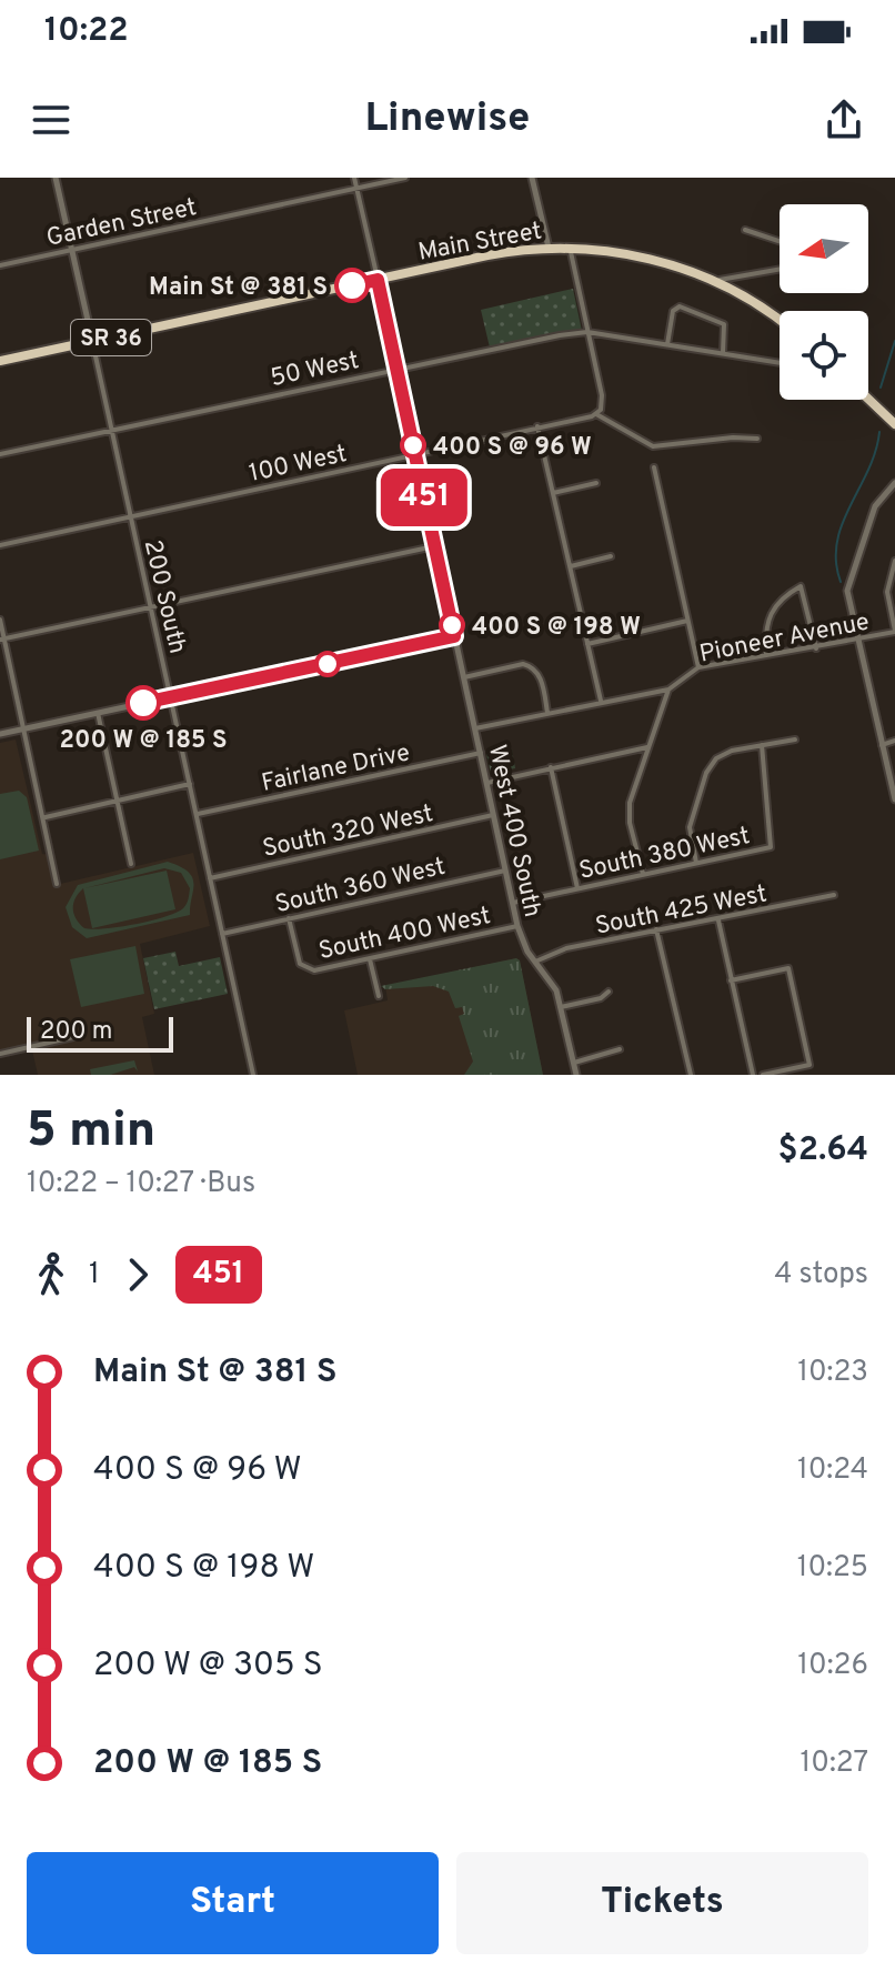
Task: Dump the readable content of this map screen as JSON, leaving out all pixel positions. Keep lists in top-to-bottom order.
{
  "streets": {
    "highway": ["Main Street", "SR 36"],
    "street": [
      "Garden Street",
      "50 West",
      "100 West",
      "200 South",
      "Pioneer Avenue",
      "Fairlane Drive",
      "South 320 West",
      "West 400 South",
      "South 380 West",
      "South 360 West",
      "South 425 West",
      "South 400 West"
    ]
  },
  "crossings": [
    ["Garden Street", "200 South"],
    ["Main Street", "200 South"],
    ["Main Street", "West 400 South"],
    ["50 West", "200 South"],
    ["50 West", "West 400 South"],
    ["100 West", "200 South"],
    ["100 West", "West 400 South"],
    ["200 South", "Fairlane Drive"],
    ["200 South", "South 320 West"],
    ["200 South", "South 360 West"],
    ["Pioneer Avenue", "West 400 South"],
    ["Fairlane Drive", "West 400 South"],
    ["South 320 West", "West 400 South"],
    ["West 400 South", "South 380 West"],
    ["West 400 South", "South 360 West"],
    ["West 400 South", "South 425 West"],
    ["West 400 South", "South 400 West"],
    ["South 360 West", "South 400 West"]
  ],
  "places": [
    "Main St @ 381 S",
    "400 S @ 96 W",
    "400 S @ 198 W",
    "200 W @ 185 S"
  ],
  "lines": ["bus line 451"],
  "scale_bar": "200 m",
  "north": "left",
  "page": {
    "status": "10:22",
    "header": "Linewise",
    "on_map": "451",
    "scale": "200 m",
    "heading": ["5 min", "10:22 – 10:27 · Bus", "$2.64"],
    "legs": ["1", "451", "4 stops"],
    "list": [
      {
        "name": "Main St @ 381 S",
        "value": "10:23"
      },
      {
        "name": "400 S @ 96 W",
        "value": "10:24"
      },
      {
        "name": "400 S @ 198 W",
        "value": "10:25"
      },
      {
        "name": "200 W @ 305 S",
        "value": "10:26"
      },
      {
        "name": "200 W @ 185 S",
        "value": "10:27"
      }
    ],
    "buttons": ["Start", "Tickets"]
  }
}
